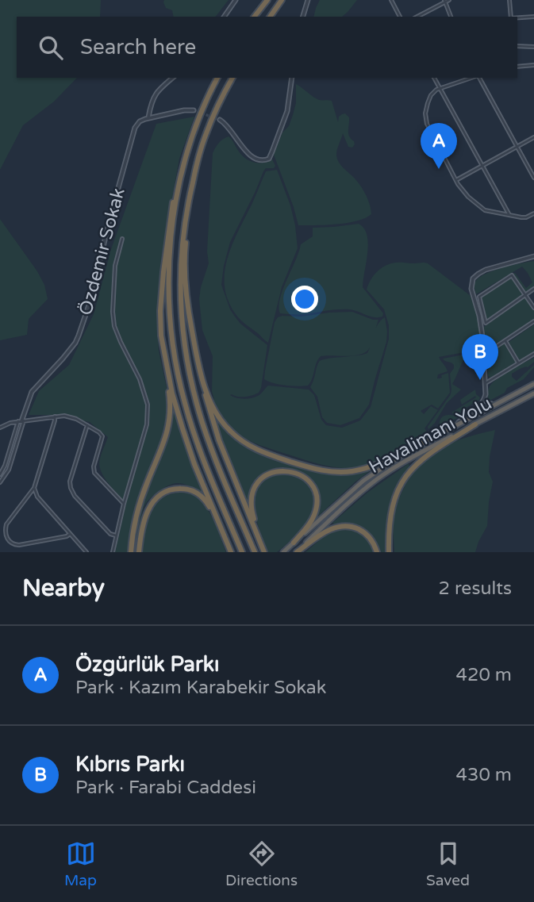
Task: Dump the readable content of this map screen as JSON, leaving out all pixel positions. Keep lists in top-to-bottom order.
{
  "streets": {
    "highway": ["Havalimanı Yolu"],
    "street": ["Özdemir Sokak"]
  },
  "page": {
    "search": "Search here",
    "pins": ["A", "B"],
    "heading": ["Nearby", "2 results"],
    "list": [
      {
        "mark": "A",
        "name": "Özgürlük Parkı",
        "note": "Park · Kazım Karabekir Sokak",
        "value": "420 m"
      },
      {
        "mark": "B",
        "name": "Kıbrıs Parkı",
        "note": "Park · Farabi Caddesi",
        "value": "430 m"
      }
    ],
    "nav": ["Map", "Directions", "Saved"]
  }
}
